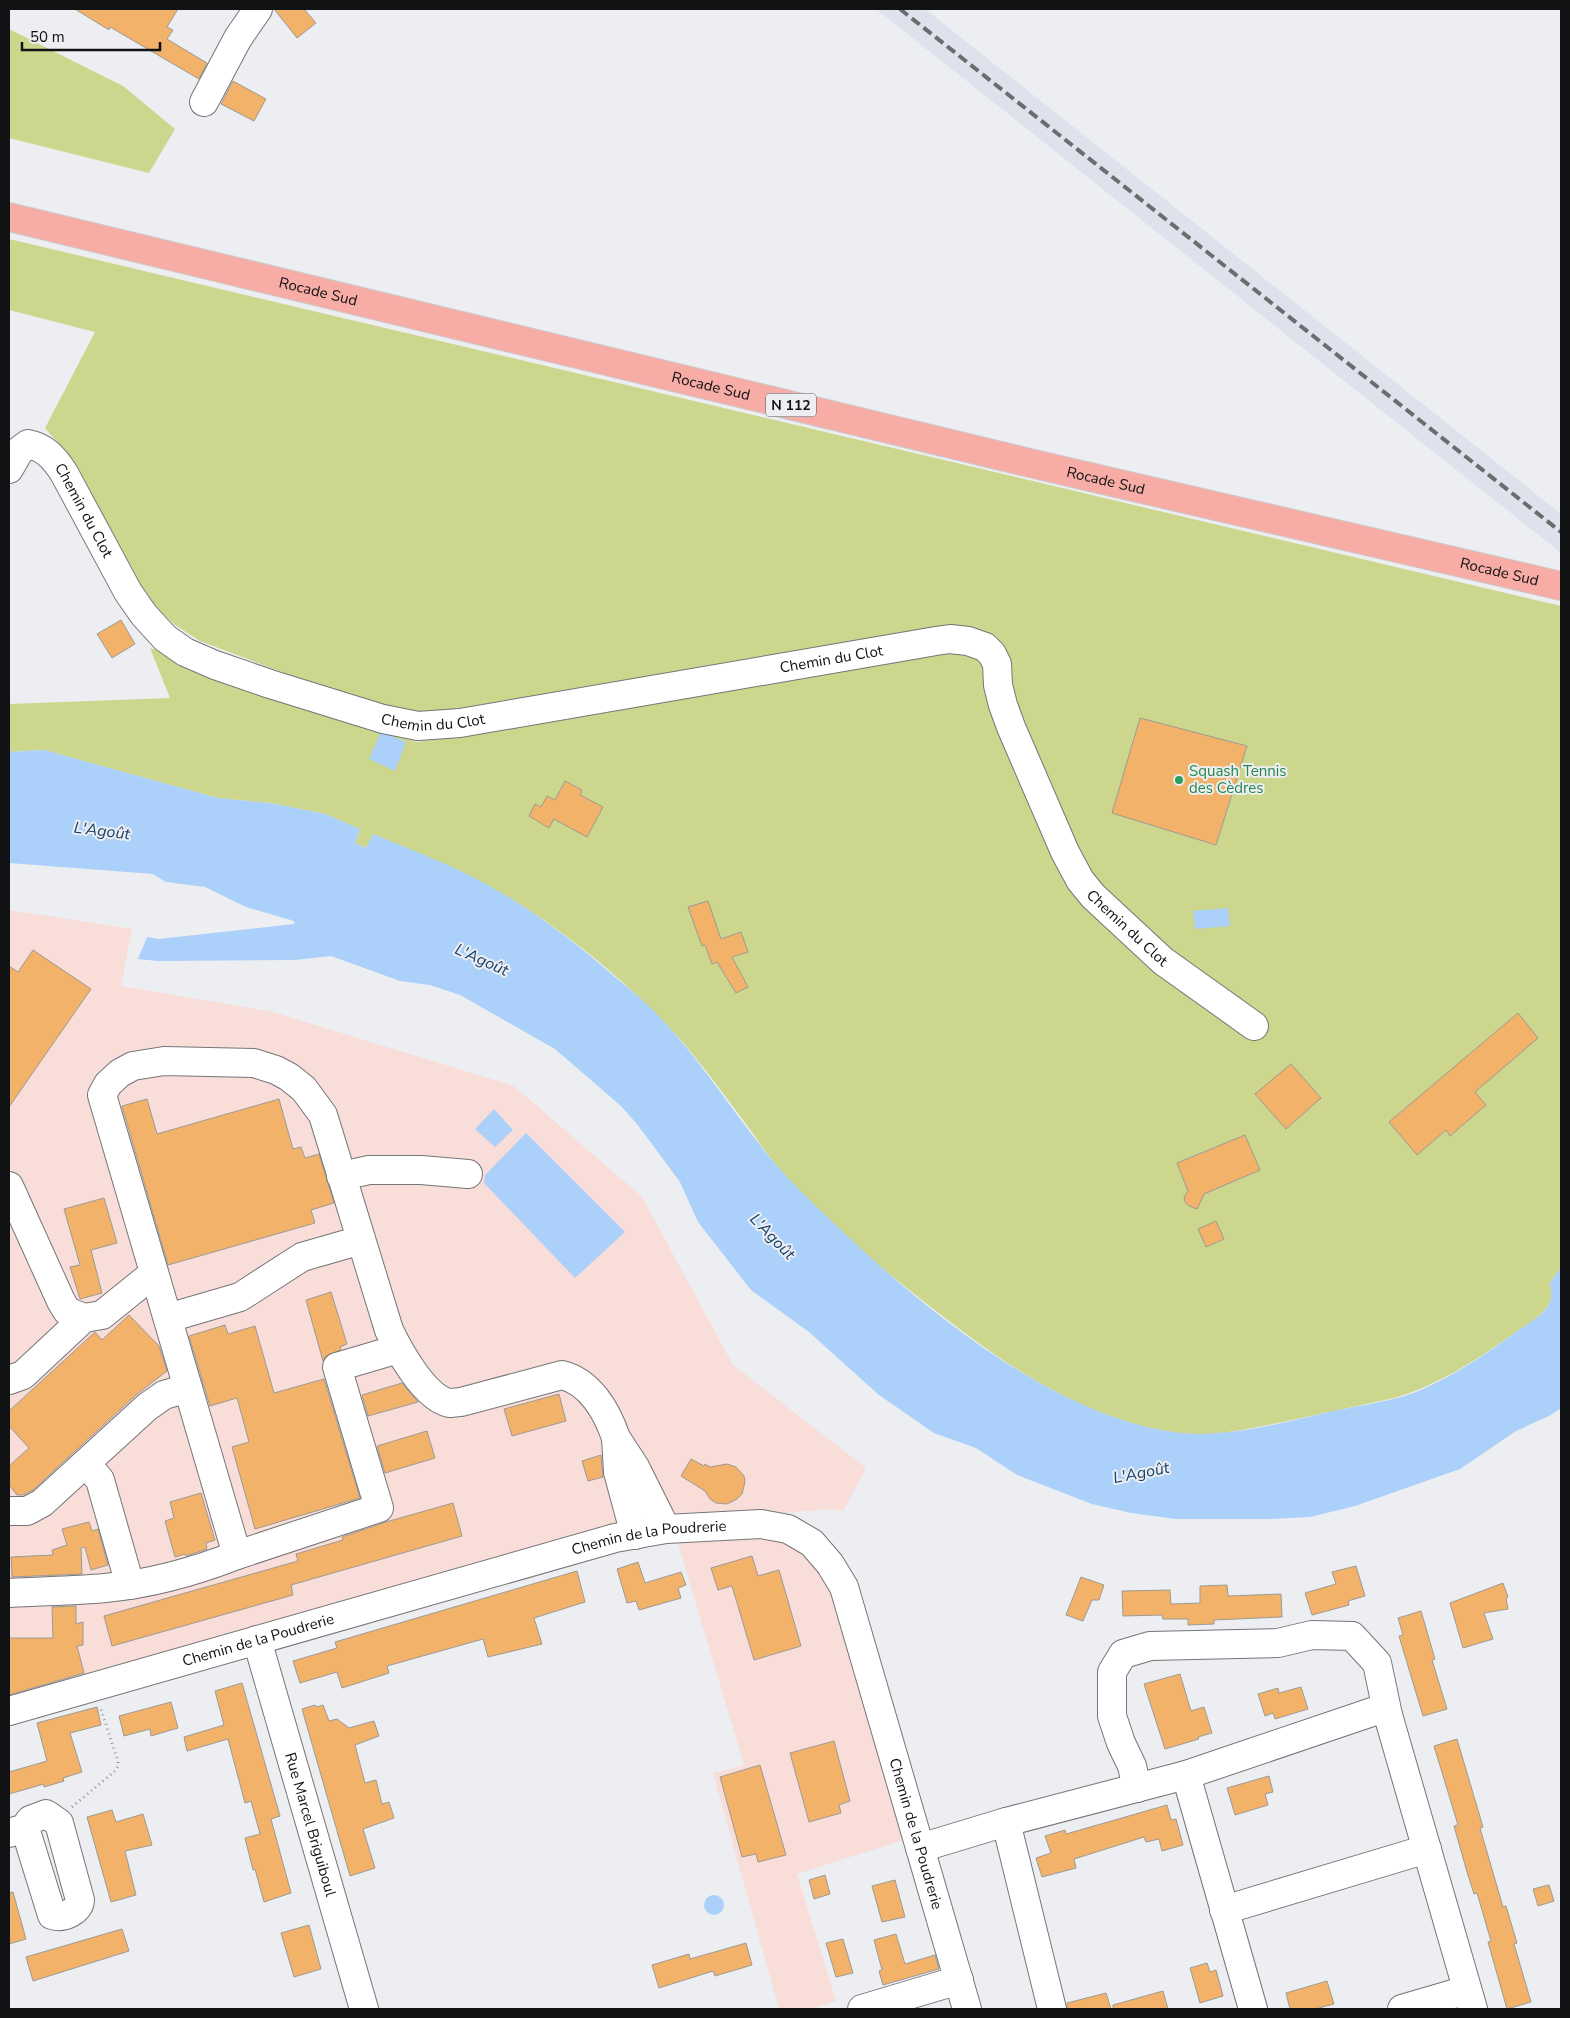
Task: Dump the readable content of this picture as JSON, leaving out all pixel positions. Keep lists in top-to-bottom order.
{
  "streets": {
    "main road": ["Rocade Sud", "N 112"],
    "street": ["Chemin du Clot", "Chemin de la Poudrerie", "Rue Marcel Briguiboul"]
  },
  "crossings": [
    ["Chemin de la Poudrerie", "Rue Marcel Briguiboul"]
  ],
  "water": ["L'Agoût"],
  "places": ["Squash Tennis des Cèdres"],
  "scale_bar": "50 m"
}
